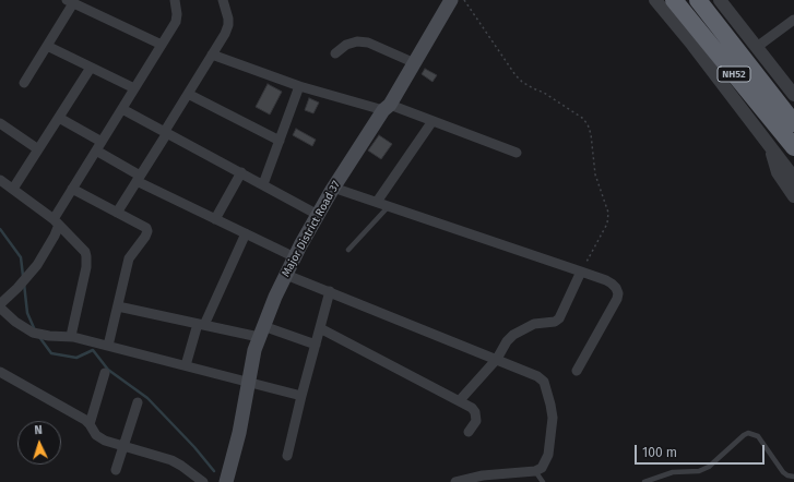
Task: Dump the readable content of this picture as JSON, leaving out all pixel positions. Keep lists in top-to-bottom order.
{
  "streets": {
    "highway": ["NH52"],
    "main road": ["Major District Road 37"]
  },
  "scale_bar": "100 m",
  "north": "top"
}
